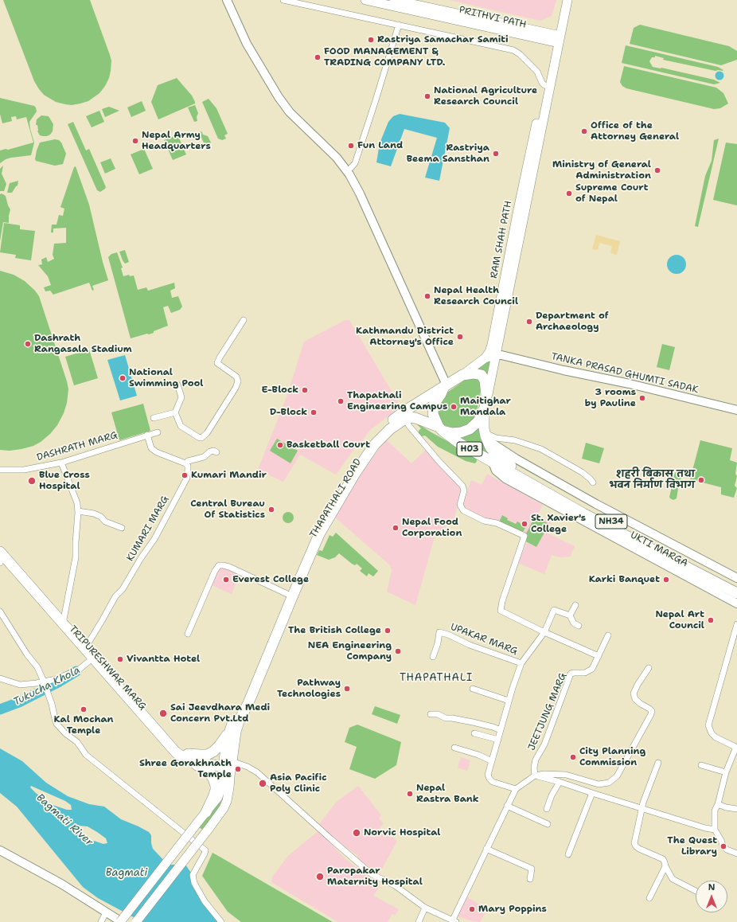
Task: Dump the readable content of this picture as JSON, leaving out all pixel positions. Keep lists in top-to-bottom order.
{
  "streets": {
    "highway": [
      "H03",
      "THAPATHALI ROAD",
      "NH34",
      "TRIPURESHWAR MARG"
    ],
    "main road": ["PRITHVI PATH", "RAM SHAH PATH"],
    "street": [
      "TANKA PRASAD GHUMTI SADAK",
      "DASHRATH MARG",
      "KUMARI MARG",
      "UKTI MARGA",
      "UPAKAR MARG",
      "JEETJUNG MARG"
    ]
  },
  "crossings": [
    ["PRITHVI PATH", "RAM SHAH PATH"],
    ["RAM SHAH PATH", "TANKA PRASAD GHUMTI SADAK"],
    ["RAM SHAH PATH", "H03"],
    ["RAM SHAH PATH", "THAPATHALI ROAD"],
    ["H03", "THAPATHALI ROAD"],
    ["H03", "NH34"],
    ["H03", "UKTI MARGA"],
    ["THAPATHALI ROAD", "TRIPURESHWAR MARG"],
    ["NH34", "UKTI MARGA"],
    ["KUMARI MARG", "TRIPURESHWAR MARG"]
  ],
  "districts": ["THAPATHALI"],
  "water": ["Tukucha Khola", "Bagmati River", "Bagmati"],
  "places": [
    "Rastriya Samachar Samiti",
    "FOOD MANAGEMENT & TRADING COMPANY LTD.",
    "National Agriculture Research Council",
    "Office of the Attorney General",
    "Nepal Army Headquarters",
    "Fun Land",
    "Rastriya Beema Sansthan",
    "Ministry of General Administration",
    "Supreme Court of Nepal",
    "Nepal Health Research Council",
    "Department of Archaeology",
    "Kathmandu District Attorney's Office",
    "Dashrath Rangasala Stadium",
    "National Swimming Pool",
    "E-Block",
    "3 rooms by Pauline",
    "Thapathali Engineering Campus",
    "Maitighar Mandala",
    "D-Block",
    "Basketball Court",
    "Kumari Mandir",
    "शहरी बिकास तथा भवन निर्माण विभाग",
    "Blue Cross Hospital",
    "Central Bureau Of Statistics",
    "St. Xavier's College",
    "Nepal Food Corporation",
    "Everest College",
    "Karki Banquet",
    "Nepal Art Council",
    "The British College",
    "NEA Engineering Company",
    "Vivantta Hotel",
    "Pathway Technologies",
    "Kal Mochan Temple",
    "Sai Jeevdhara Medi Concern Pvt.Ltd",
    "City Planning Commission",
    "Shree Gorakhnath Temple",
    "Asia Pacific Poly Clinic",
    "Nepal Rastra Bank",
    "Norvic Hospital",
    "The Quest Library",
    "Paropakar Maternity Hospital",
    "Mary Poppins"
  ],
  "north": "top"
}
